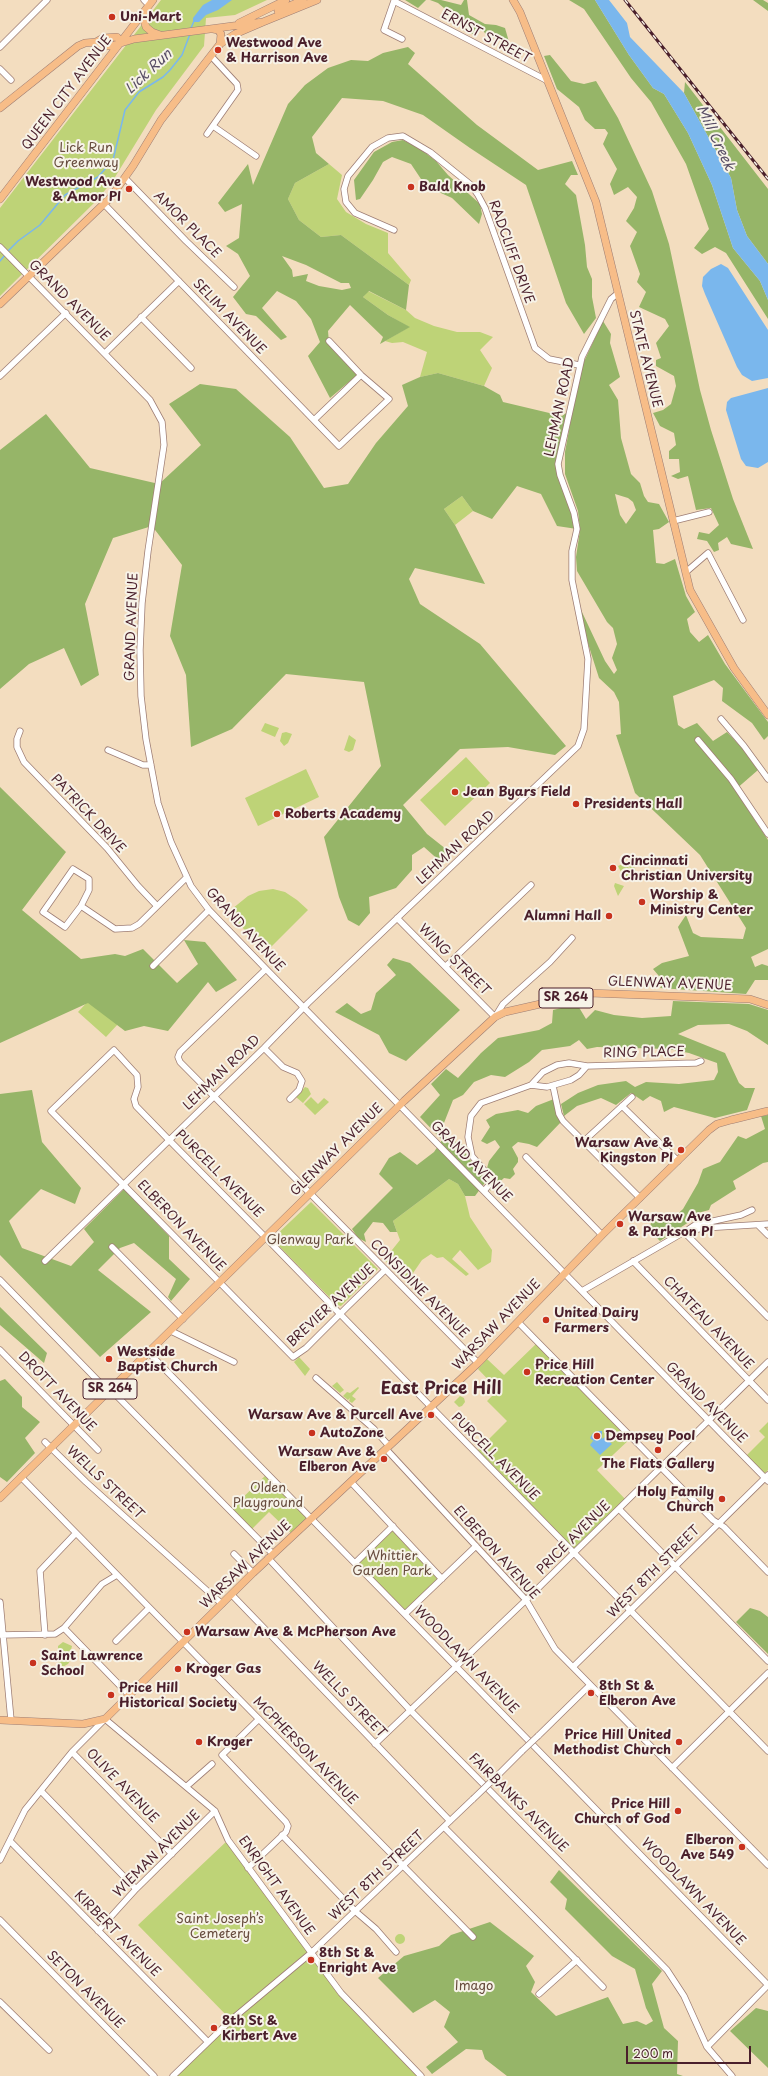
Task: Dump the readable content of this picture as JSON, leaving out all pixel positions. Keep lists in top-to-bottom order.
{
  "streets": {
    "main road": [
      "QUEEN CITY AVENUE",
      "STATE AVENUE",
      "GLENWAY AVENUE",
      "SR 264",
      "WARSAW AVENUE"
    ],
    "street": [
      "ERNST STREET",
      "AMOR PLACE",
      "RADCLIFF DRIVE",
      "GRAND AVENUE",
      "SELIM AVENUE",
      "LEHMAN ROAD",
      "PATRICK DRIVE",
      "WING STREET",
      "RING PLACE",
      "PURCELL AVENUE",
      "ELBERON AVENUE",
      "CONSIDINE AVENUE",
      "BREVIER AVENUE",
      "CHATEAU AVENUE",
      "DROTT AVENUE",
      "WELLS STREET",
      "PRICE AVENUE",
      "WEST 8TH STREET",
      "WOODLAWN AVENUE",
      "MCPHERSON AVENUE",
      "OLIVE AVENUE",
      "FAIRBANKS AVENUE",
      "WIEMAN AVENUE",
      "ENRIGHT AVENUE",
      "KIRBERT AVENUE",
      "SETON AVENUE"
    ]
  },
  "crossings": [
    ["ERNST STREET", "STATE AVENUE"],
    ["RADCLIFF DRIVE", "LEHMAN ROAD"],
    ["GRAND AVENUE", "LEHMAN ROAD"],
    ["GRAND AVENUE", "GLENWAY AVENUE"],
    ["GRAND AVENUE", "RING PLACE"],
    ["GRAND AVENUE", "CONSIDINE AVENUE"],
    ["GRAND AVENUE", "WARSAW AVENUE"],
    ["GRAND AVENUE", "PRICE AVENUE"],
    ["GRAND AVENUE", "WEST 8TH STREET"],
    ["STATE AVENUE", "LEHMAN ROAD"],
    ["LEHMAN ROAD", "WING STREET"],
    ["LEHMAN ROAD", "PURCELL AVENUE"],
    ["LEHMAN ROAD", "ELBERON AVENUE"],
    ["LEHMAN ROAD", "CONSIDINE AVENUE"],
    ["WING STREET", "GLENWAY AVENUE"],
    ["GLENWAY AVENUE", "PURCELL AVENUE"],
    ["GLENWAY AVENUE", "ELBERON AVENUE"],
    ["GLENWAY AVENUE", "CONSIDINE AVENUE"],
    ["GLENWAY AVENUE", "DROTT AVENUE"],
    ["GLENWAY AVENUE", "WELLS STREET"],
    ["GLENWAY AVENUE", "WOODLAWN AVENUE"],
    ["GLENWAY AVENUE", "MCPHERSON AVENUE"],
    ["GLENWAY AVENUE", "FAIRBANKS AVENUE"],
    ["PURCELL AVENUE", "ELBERON AVENUE"],
    ["PURCELL AVENUE", "BREVIER AVENUE"],
    ["PURCELL AVENUE", "WARSAW AVENUE"],
    ["PURCELL AVENUE", "PRICE AVENUE"],
    ["PURCELL AVENUE", "WEST 8TH STREET"],
    ["ELBERON AVENUE", "BREVIER AVENUE"],
    ["ELBERON AVENUE", "WARSAW AVENUE"],
    ["ELBERON AVENUE", "PRICE AVENUE"],
    ["ELBERON AVENUE", "WEST 8TH STREET"],
    ["CONSIDINE AVENUE", "BREVIER AVENUE"],
    ["CONSIDINE AVENUE", "WARSAW AVENUE"],
    ["CHATEAU AVENUE", "PRICE AVENUE"],
    ["WARSAW AVENUE", "WELLS STREET"],
    ["WARSAW AVENUE", "WOODLAWN AVENUE"],
    ["WARSAW AVENUE", "MCPHERSON AVENUE"],
    ["WARSAW AVENUE", "FAIRBANKS AVENUE"],
    ["WARSAW AVENUE", "ENRIGHT AVENUE"],
    ["WELLS STREET", "PRICE AVENUE"],
    ["WELLS STREET", "WEST 8TH STREET"],
    ["PRICE AVENUE", "WOODLAWN AVENUE"],
    ["PRICE AVENUE", "FAIRBANKS AVENUE"],
    ["WEST 8TH STREET", "MCPHERSON AVENUE"],
    ["WEST 8TH STREET", "ENRIGHT AVENUE"],
    ["WEST 8TH STREET", "KIRBERT AVENUE"],
    ["OLIVE AVENUE", "WIEMAN AVENUE"],
    ["WIEMAN AVENUE", "ENRIGHT AVENUE"],
    ["WIEMAN AVENUE", "KIRBERT AVENUE"]
  ],
  "districts": ["East Price Hill"],
  "water": ["Lick Run", "Mill Creek"],
  "parks": [
    "Lick Run Greenway",
    "Glenway Park",
    "Olden Playground",
    "Whittier Garden Park",
    "Saint Joseph’s Cemetery",
    "Imago"
  ],
  "places": [
    "Uni-Mart",
    "Westwood Ave & Harrison Ave",
    "Bald Knob",
    "Westwood Ave & Amor Pl",
    "Jean Byars Field",
    "Presidents Hall",
    "Roberts Academy",
    "Cincinnati Christian University",
    "Worship & Ministry Center",
    "Alumni Hall",
    "Warsaw Ave & Kingston Pl",
    "Warsaw Ave & Parkson Pl",
    "United Dairy Farmers",
    "Westside Baptist Church",
    "Price Hill Recreation Center",
    "Warsaw Ave & Purcell Ave",
    "AutoZone",
    "Dempsey Pool",
    "The Flats Gallery",
    "Warsaw Ave & Elberon Ave",
    "Holy Family Church",
    "Warsaw Ave & McPherson Ave",
    "Saint Lawrence School",
    "Kroger Gas",
    "8th St & Elberon Ave",
    "Price Hill Historical Society",
    "Kroger",
    "Price Hill United Methodist Church",
    "Price Hill Church of God",
    "Elberon Ave 549",
    "8th St & Enright Ave",
    "8th St & Kirbert Ave"
  ],
  "scale_bar": "200 m"
}
